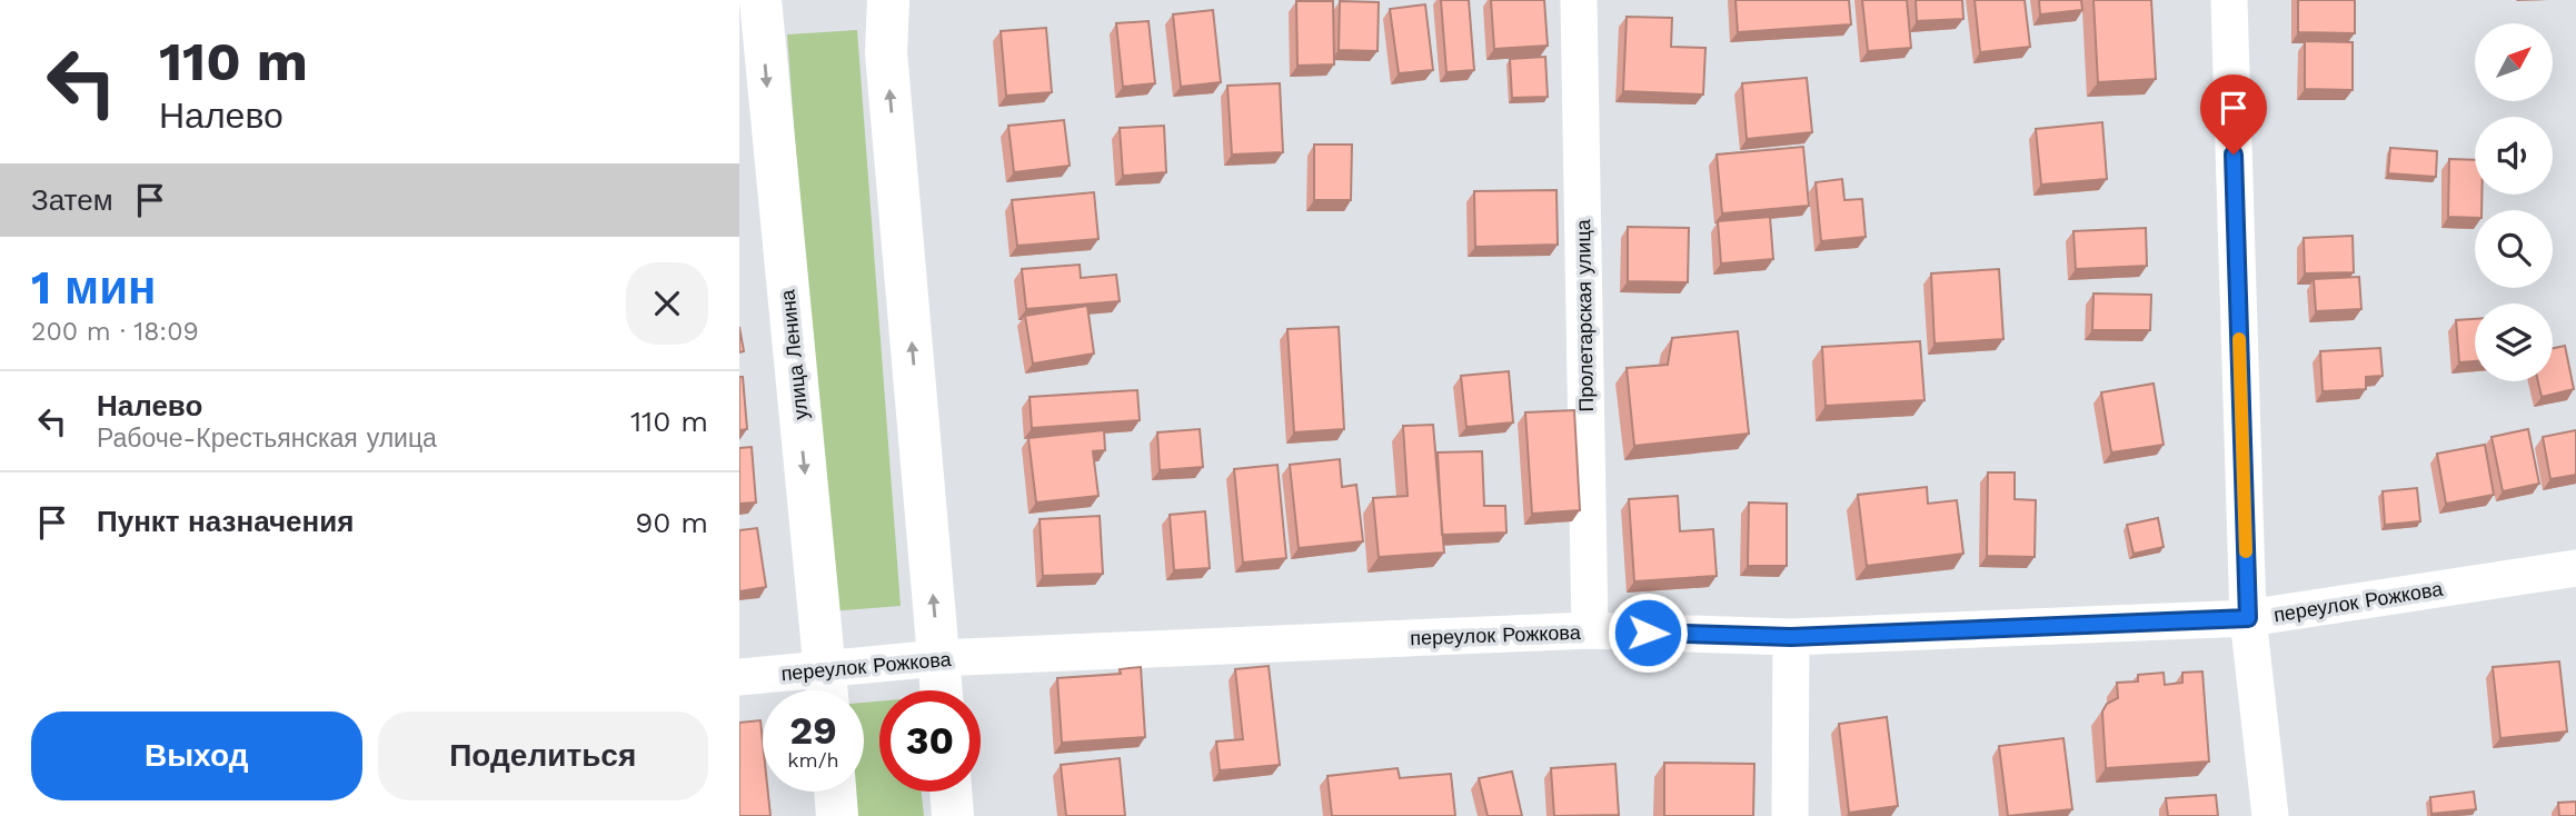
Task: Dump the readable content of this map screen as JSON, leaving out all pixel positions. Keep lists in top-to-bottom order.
{
  "streets": {
    "main road": ["улица Ленина"],
    "street": ["Пролетарская улица", "переулок Рожкова"]
  },
  "crossings": [
    ["Пролетарская улица", "переулок Рожкова"],
    ["улица Ленина", "переулок Рожкова"]
  ],
  "north": "top right",
  "page": {
    "turn": ["110 m", "Налево"],
    "then": "Затем",
    "heading": ["1 мин", "200 m · 18:09"],
    "list": [
      {
        "name": "Налево",
        "note": "Рабоче-Крестьянская улица",
        "value": "110 m"
      },
      {
        "name": "Пункт назначения",
        "value": "90 m"
      }
    ],
    "speed": "29 km/h",
    "limit": "30",
    "buttons": ["Выход", "Поделиться"]
  }
}
